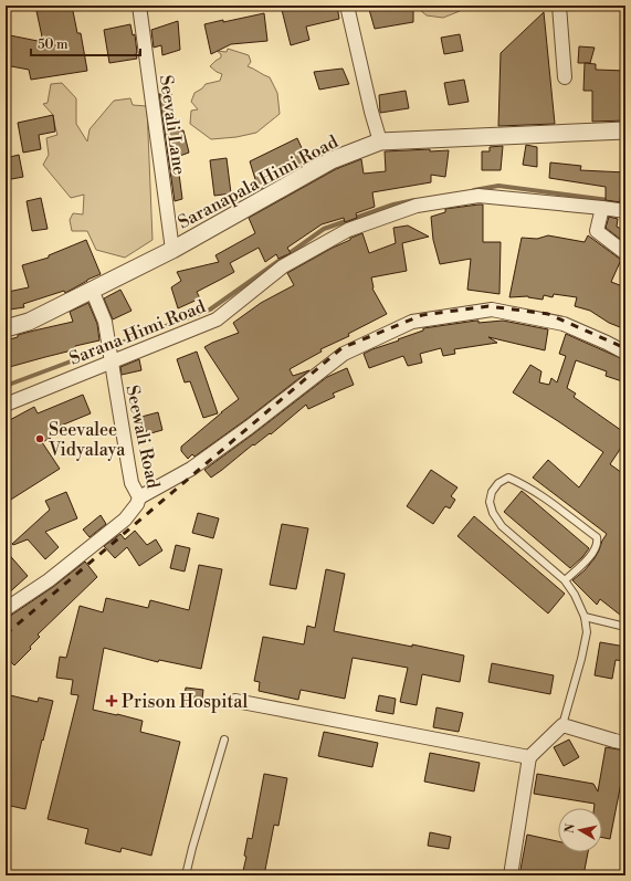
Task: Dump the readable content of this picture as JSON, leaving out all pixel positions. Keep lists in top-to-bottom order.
{
  "streets": {
    "street": [
      "Seevali Lane",
      "Saranapala Himi Road",
      "Sarana Himi Road",
      "Seewali Road"
    ]
  },
  "crossings": [
    ["Seevali Lane", "Saranapala Himi Road"],
    ["Saranapala Himi Road", "Seewali Road"],
    ["Sarana Himi Road", "Seewali Road"]
  ],
  "places": {
    "other": ["Seevalee Vidyalaya"],
    "health": ["Prison Hospital"]
  },
  "scale_bar": "50 m",
  "north": "left"
}
